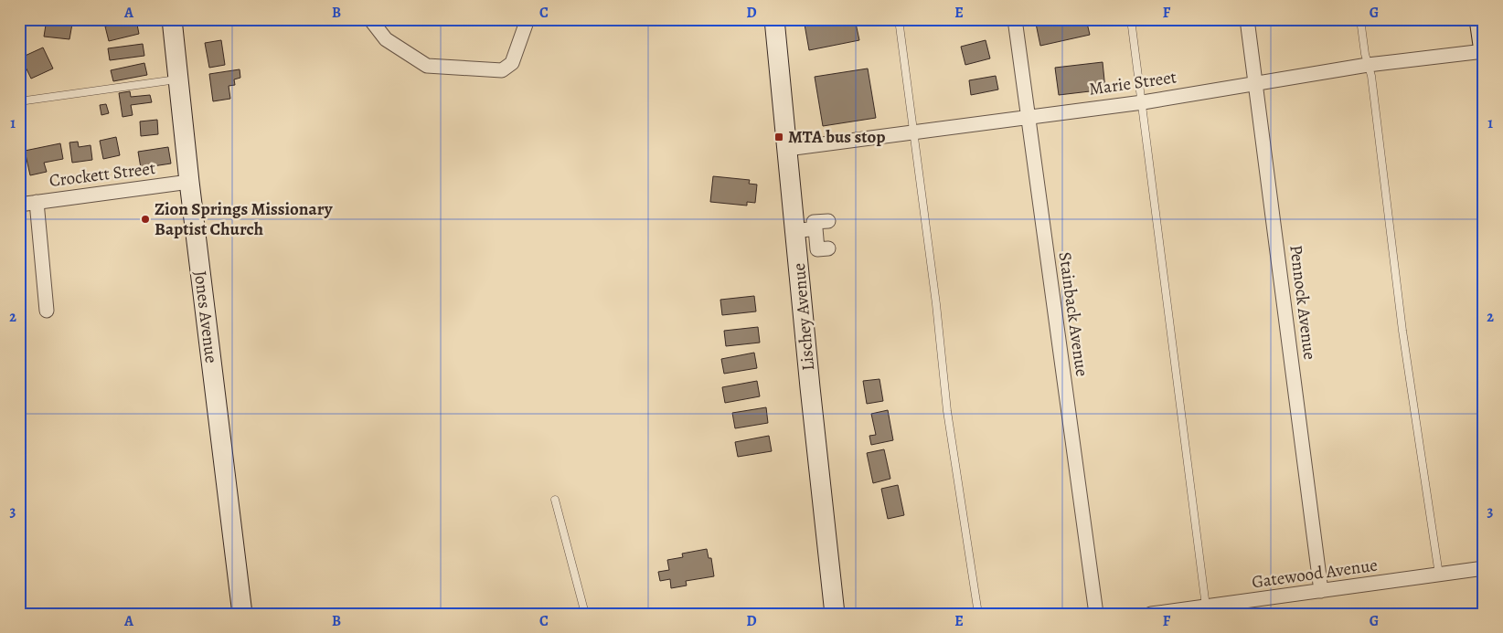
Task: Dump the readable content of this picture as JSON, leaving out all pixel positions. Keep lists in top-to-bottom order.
{
  "streets": {
    "street": [
      "Marie Street",
      "Crockett Street",
      "Pennock Avenue",
      "Stainback Avenue",
      "Jones Avenue",
      "Lischey Avenue",
      "Gatewood Avenue"
    ]
  },
  "crossings": [
    ["Marie Street", "Pennock Avenue"],
    ["Marie Street", "Stainback Avenue"],
    ["Marie Street", "Lischey Avenue"],
    ["Crockett Street", "Jones Avenue"],
    ["Pennock Avenue", "Gatewood Avenue"]
  ],
  "places": {
    "transit": ["MTA bus stop"],
    "other": ["Zion Springs Missionary Baptist Church"]
  },
  "grid": {
    "columns": [
      "A",
      "B",
      "C",
      "D",
      "E",
      "F",
      "G"
    ],
    "rows": ["1", "2", "3"]
  }
}
